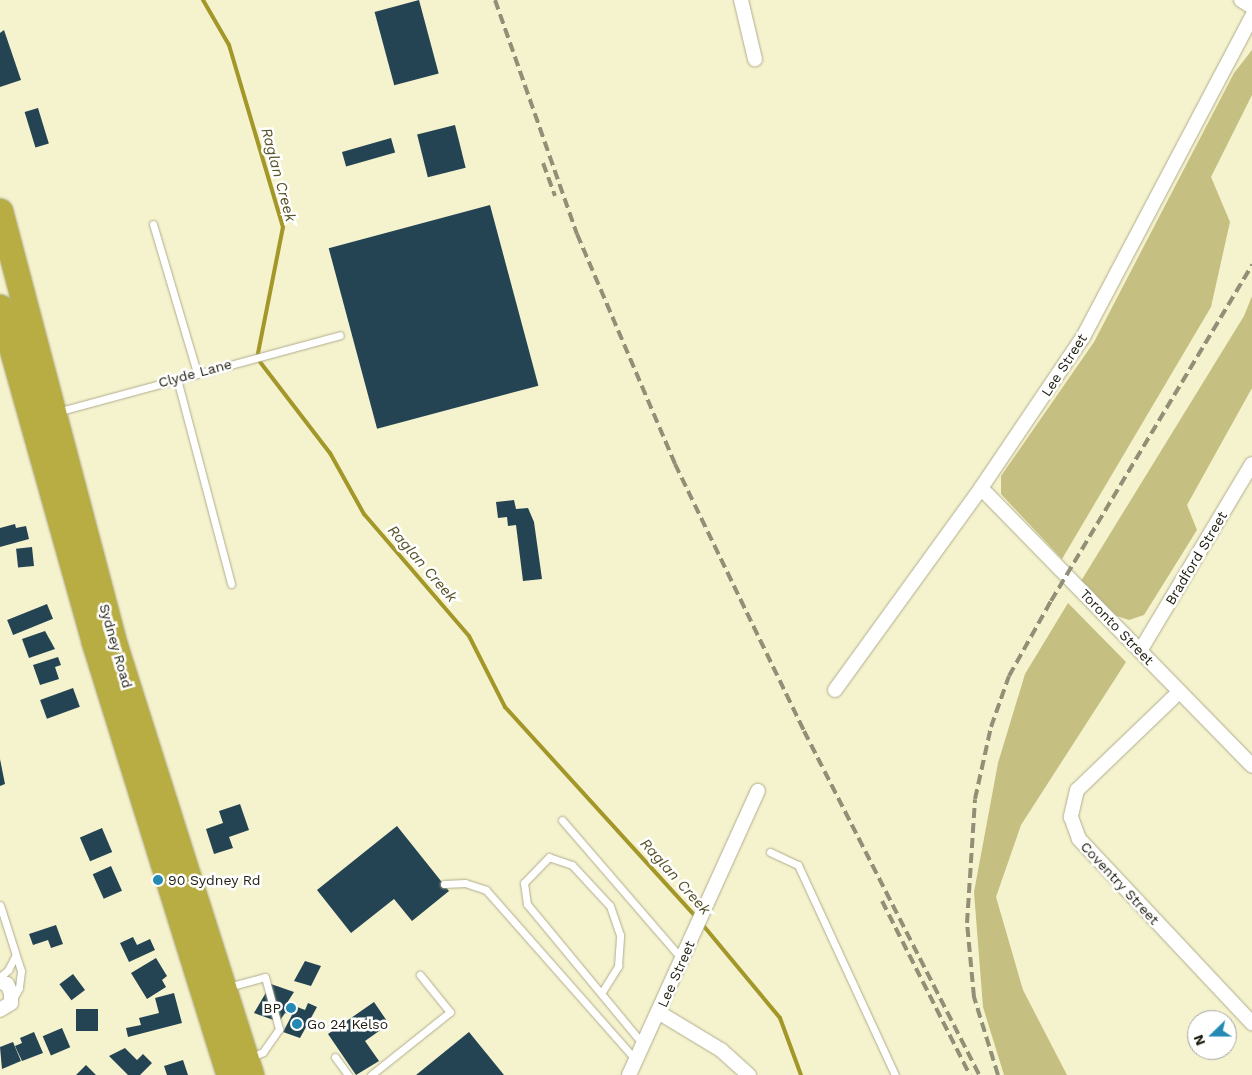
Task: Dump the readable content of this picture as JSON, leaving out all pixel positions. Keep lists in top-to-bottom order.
{
  "streets": {
    "highway": ["Sydney Road"],
    "street": [
      "Lee Street",
      "Bradford Street",
      "Toronto Street",
      "Coventry Street"
    ],
    "lane": ["Clyde Lane"]
  },
  "crossings": [
    ["Lee Street", "Toronto Street"],
    ["Clyde Lane", "Sydney Road"],
    ["Bradford Street", "Toronto Street"],
    ["Toronto Street", "Coventry Street"]
  ],
  "water": ["Raglan Creek"],
  "places": ["90 Sydney Rd", "BP", "Go 24 Kelso"],
  "north": "left"
}
